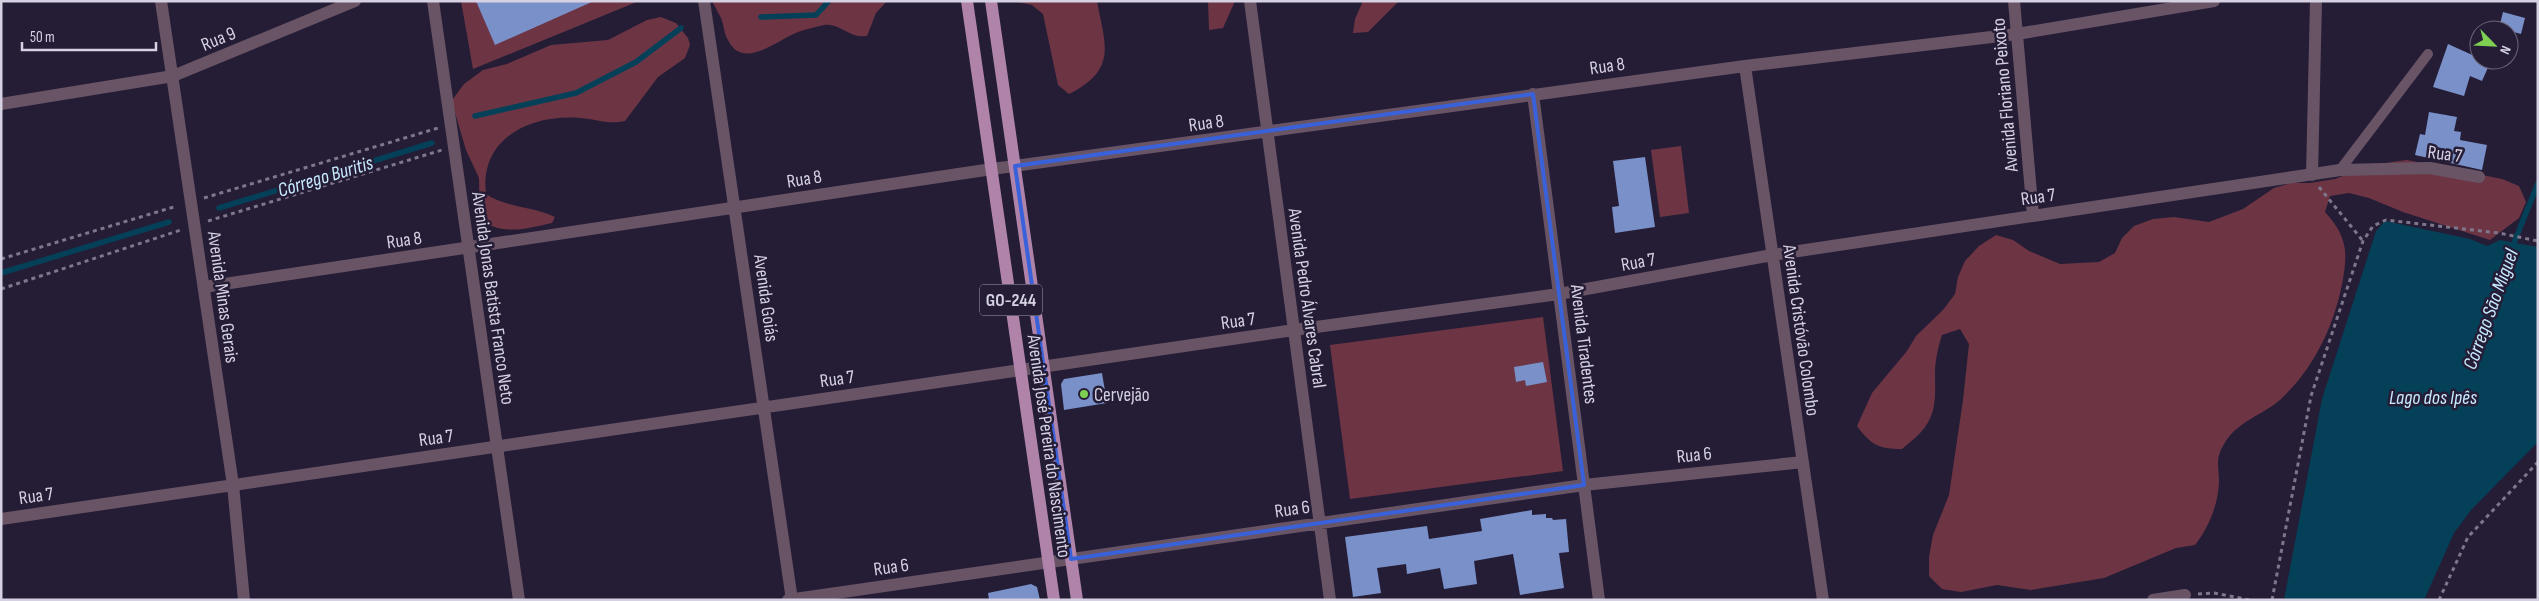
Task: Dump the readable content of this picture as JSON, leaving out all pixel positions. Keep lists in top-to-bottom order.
{
  "streets": {
    "main road": ["GO-244", "Avenida José Pereira do Nascimento"],
    "street": [
      "Rua 9",
      "Rua 8",
      "Avenida Floriano Peixoto",
      "Rua 7",
      "Avenida Minas Gerais",
      "Avenida Jonas Batista Franco Neto",
      "Avenida Goiás",
      "Avenida Pedro Álvares Cabral",
      "Avenida Cristóvão Colombo",
      "Avenida Tiradentes",
      "Rua 6"
    ]
  },
  "crossings": [
    ["Rua 9", "Avenida Minas Gerais"],
    ["Rua 8", "Avenida Floriano Peixoto"],
    ["Rua 8", "Avenida Minas Gerais"],
    ["Rua 8", "Avenida Jonas Batista Franco Neto"],
    ["Rua 8", "Avenida Goiás"],
    ["Rua 8", "Avenida Pedro Álvares Cabral"],
    ["Rua 8", "Avenida Cristóvão Colombo"],
    ["Rua 8", "Avenida Tiradentes"],
    ["Rua 8", "Avenida José Pereira do Nascimento"],
    ["Avenida Floriano Peixoto", "Rua 7"],
    ["Rua 7", "Avenida Minas Gerais"],
    ["Rua 7", "Avenida Jonas Batista Franco Neto"],
    ["Rua 7", "Avenida Goiás"],
    ["Rua 7", "Avenida Pedro Álvares Cabral"],
    ["Rua 7", "Avenida Cristóvão Colombo"],
    ["Rua 7", "Avenida Tiradentes"],
    ["Rua 7", "Avenida José Pereira do Nascimento"],
    ["Avenida Goiás", "Rua 6"],
    ["Avenida Pedro Álvares Cabral", "Rua 6"],
    ["Avenida Cristóvão Colombo", "Rua 6"],
    ["Avenida Tiradentes", "Rua 6"],
    ["Avenida José Pereira do Nascimento", "Rua 6"]
  ],
  "water": ["Córrego Buritis", "Córrego São Miguel", "Lago dos Ipês"],
  "places": ["Cervejão"],
  "scale_bar": "50 m",
  "north": "bottom right"
}
